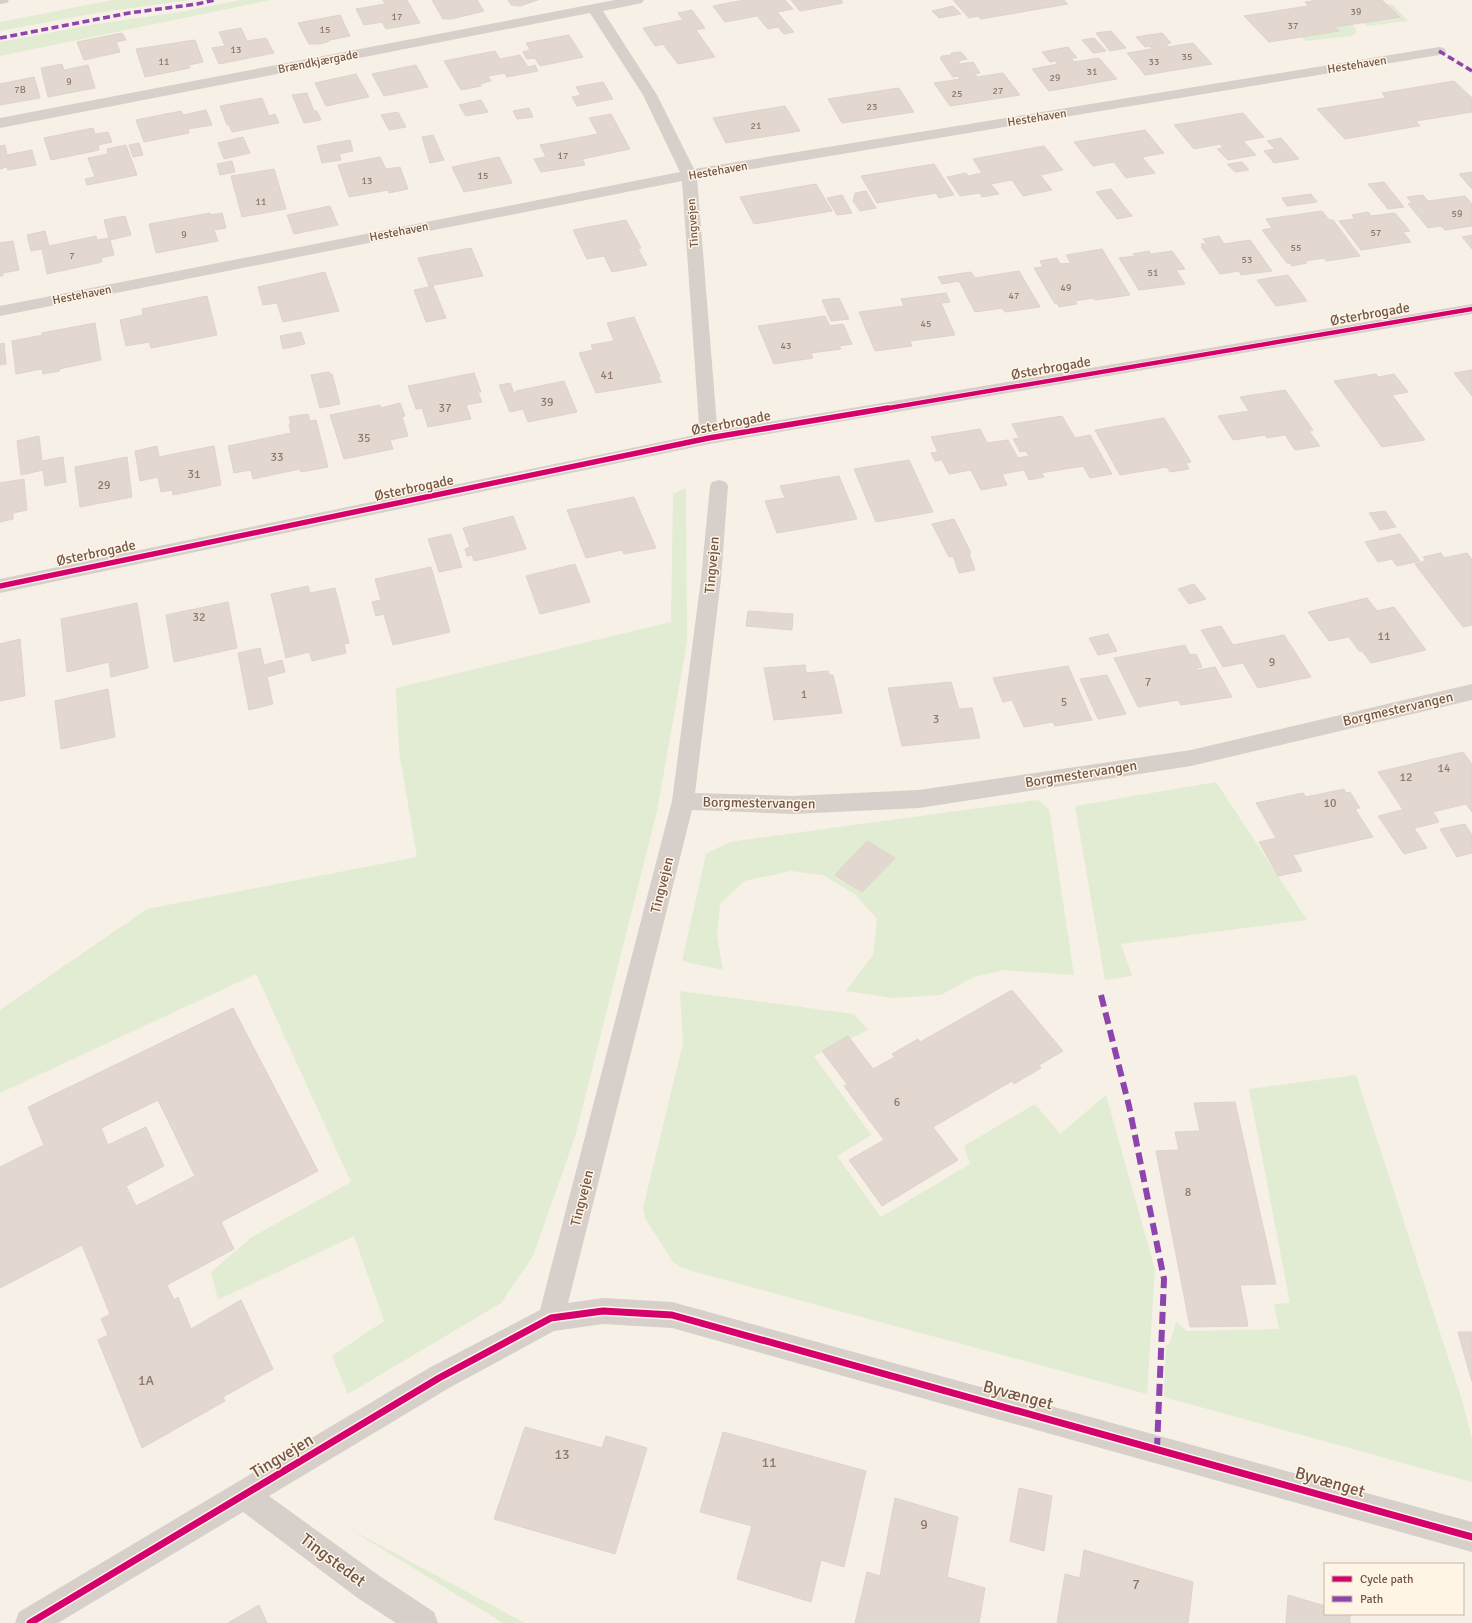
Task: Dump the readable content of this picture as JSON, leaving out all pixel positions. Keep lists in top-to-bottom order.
{
  "streets": {
    "street": [
      "Brændkjærgade",
      "Hestehaven",
      "Tingvejen",
      "Østerbrogade",
      "Borgmestervangen",
      "Byvænget",
      "Tingstedet"
    ]
  },
  "crossings": [
    ["Brændkjærgade", "Tingvejen"],
    ["Hestehaven", "Tingvejen"],
    ["Tingvejen", "Østerbrogade"],
    ["Tingvejen", "Borgmestervangen"],
    ["Tingvejen", "Byvænget"],
    ["Tingvejen", "Tingstedet"]
  ],
  "house_numbers": [
    "39",
    "17",
    "37",
    "15",
    "13",
    "35",
    "11",
    "33",
    "31",
    "29",
    "9",
    "7B",
    "27",
    "25",
    "23",
    "21",
    "17",
    "15",
    "13",
    "11",
    "59",
    "57",
    "9",
    "55",
    "7",
    "53",
    "51",
    "49",
    "47",
    "45",
    "43",
    "41",
    "39",
    "37",
    "35",
    "33",
    "31",
    "29",
    "32",
    "11",
    "9",
    "7",
    "1",
    "5",
    "3",
    "14",
    "12",
    "10",
    "6",
    "8",
    "1A",
    "13",
    "11",
    "9",
    "7"
  ],
  "legend": ["Cycle path", "Path"]
}
